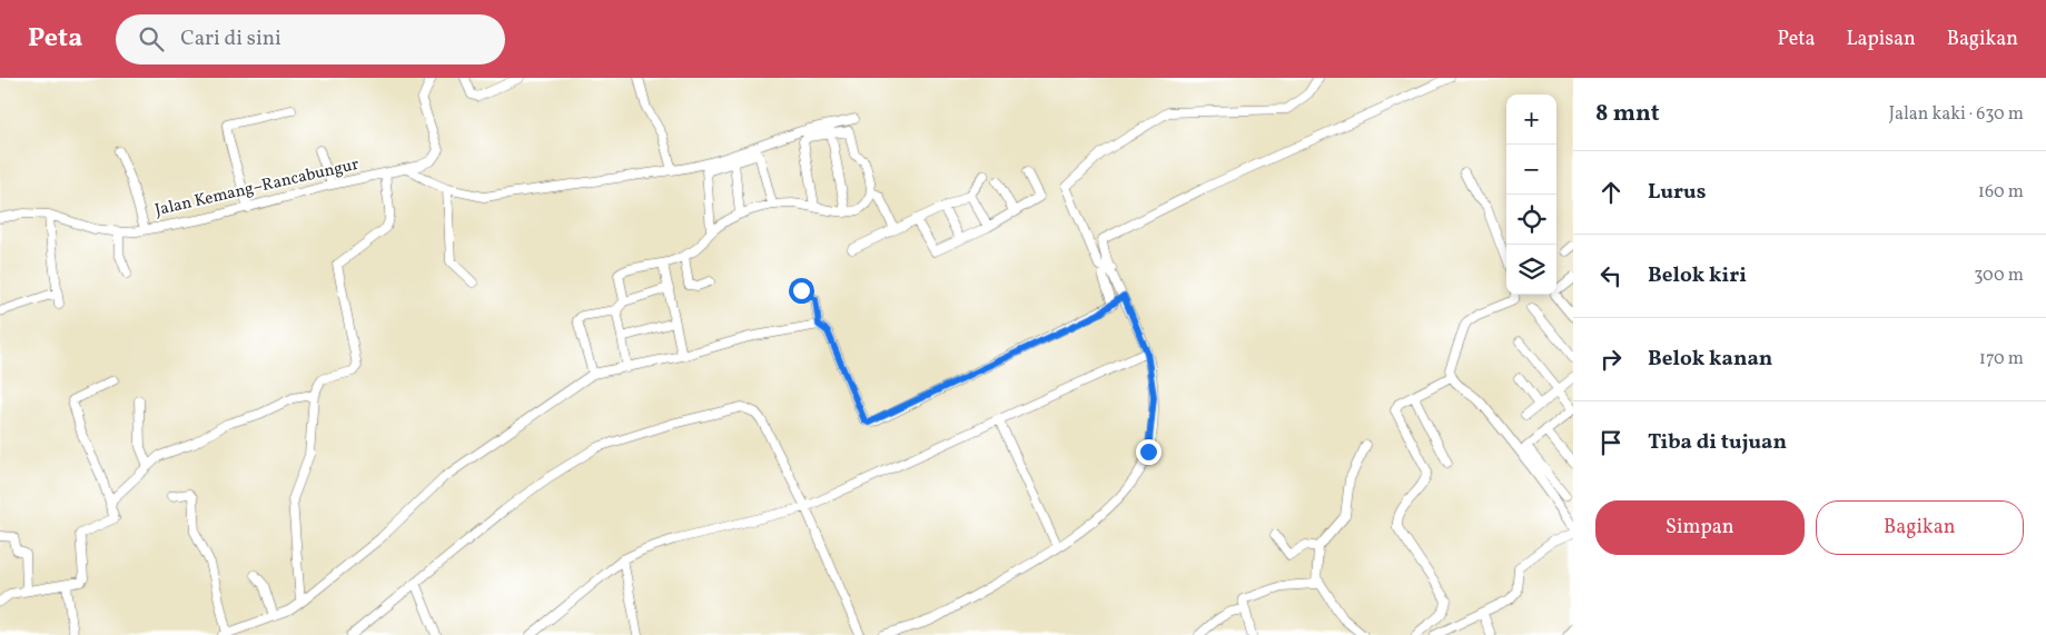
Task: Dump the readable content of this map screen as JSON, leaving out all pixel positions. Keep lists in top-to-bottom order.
{
  "streets": {
    "street": ["Jalan Kemang–Rancabungur"]
  },
  "page": {
    "header": "Peta",
    "search": "Cari di sini",
    "nav": ["Peta", "Lapisan", "Bagikan"],
    "heading": ["8 mnt", "Jalan kaki · 630 m"],
    "map_buttons": ["+", "−"],
    "list": [
      ["Lurus", "160 m"],
      ["Belok kiri", "300 m"],
      ["Belok kanan", "170 m"],
      "Tiba di tujuan"
    ],
    "buttons": ["Simpan", "Bagikan"]
  }
}
